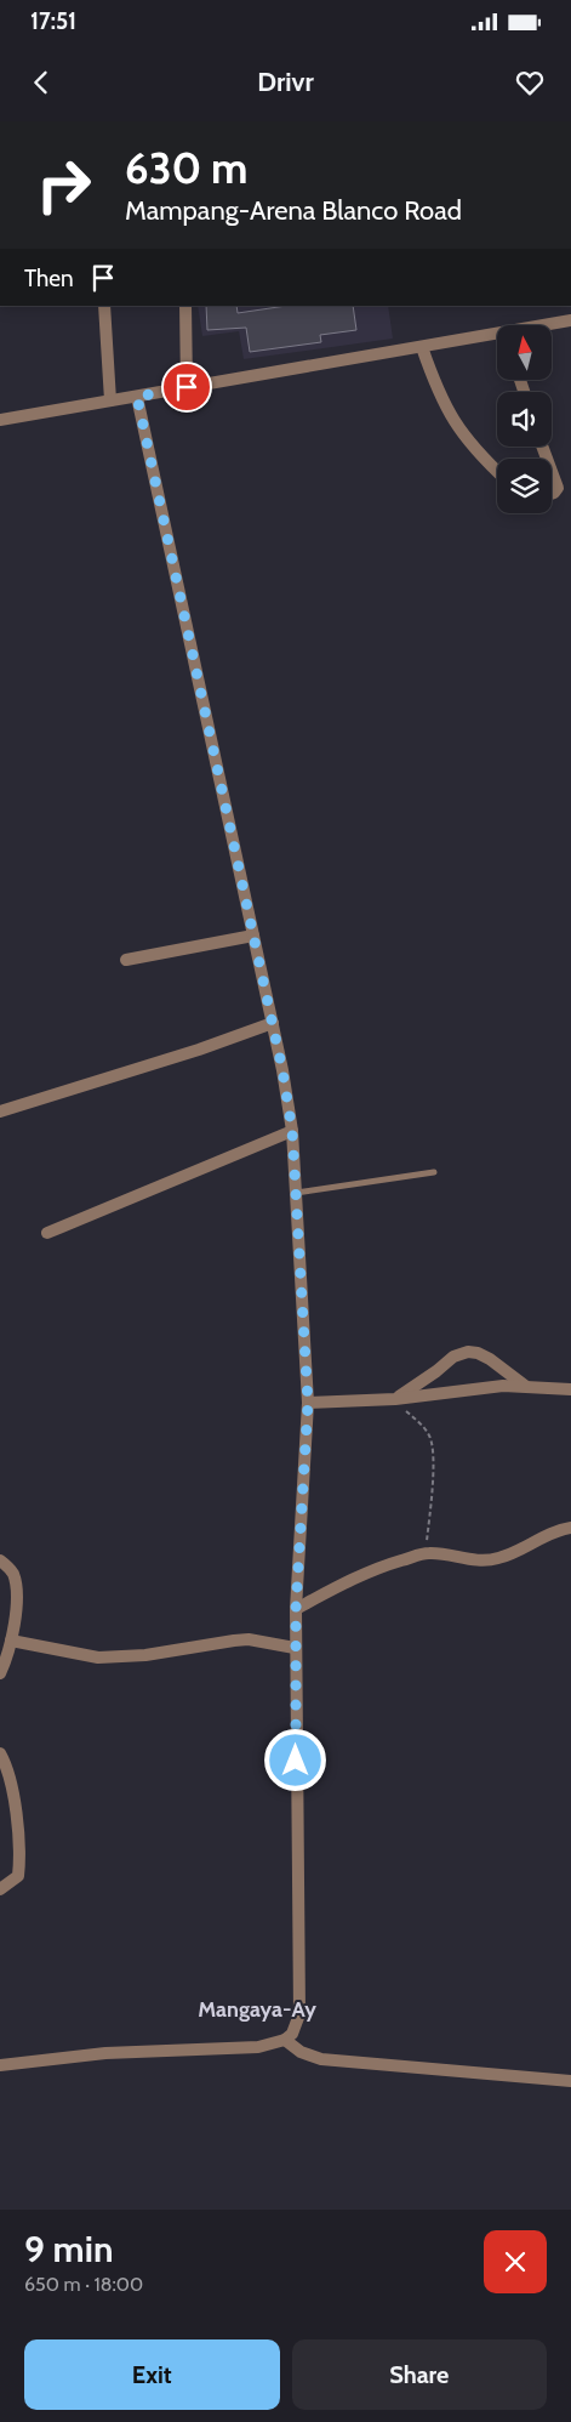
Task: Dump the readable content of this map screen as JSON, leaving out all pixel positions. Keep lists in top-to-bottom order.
{
  "districts": ["Mangaya-Ay"],
  "north": "top",
  "page": {
    "status": "17:51",
    "header": "Drivr",
    "turn": ["630 m", "Mampang-Arena Blanco Road"],
    "then": "Then",
    "heading": ["9 min", "650 m · 18:00"],
    "buttons": ["Exit", "Share"]
  }
}
